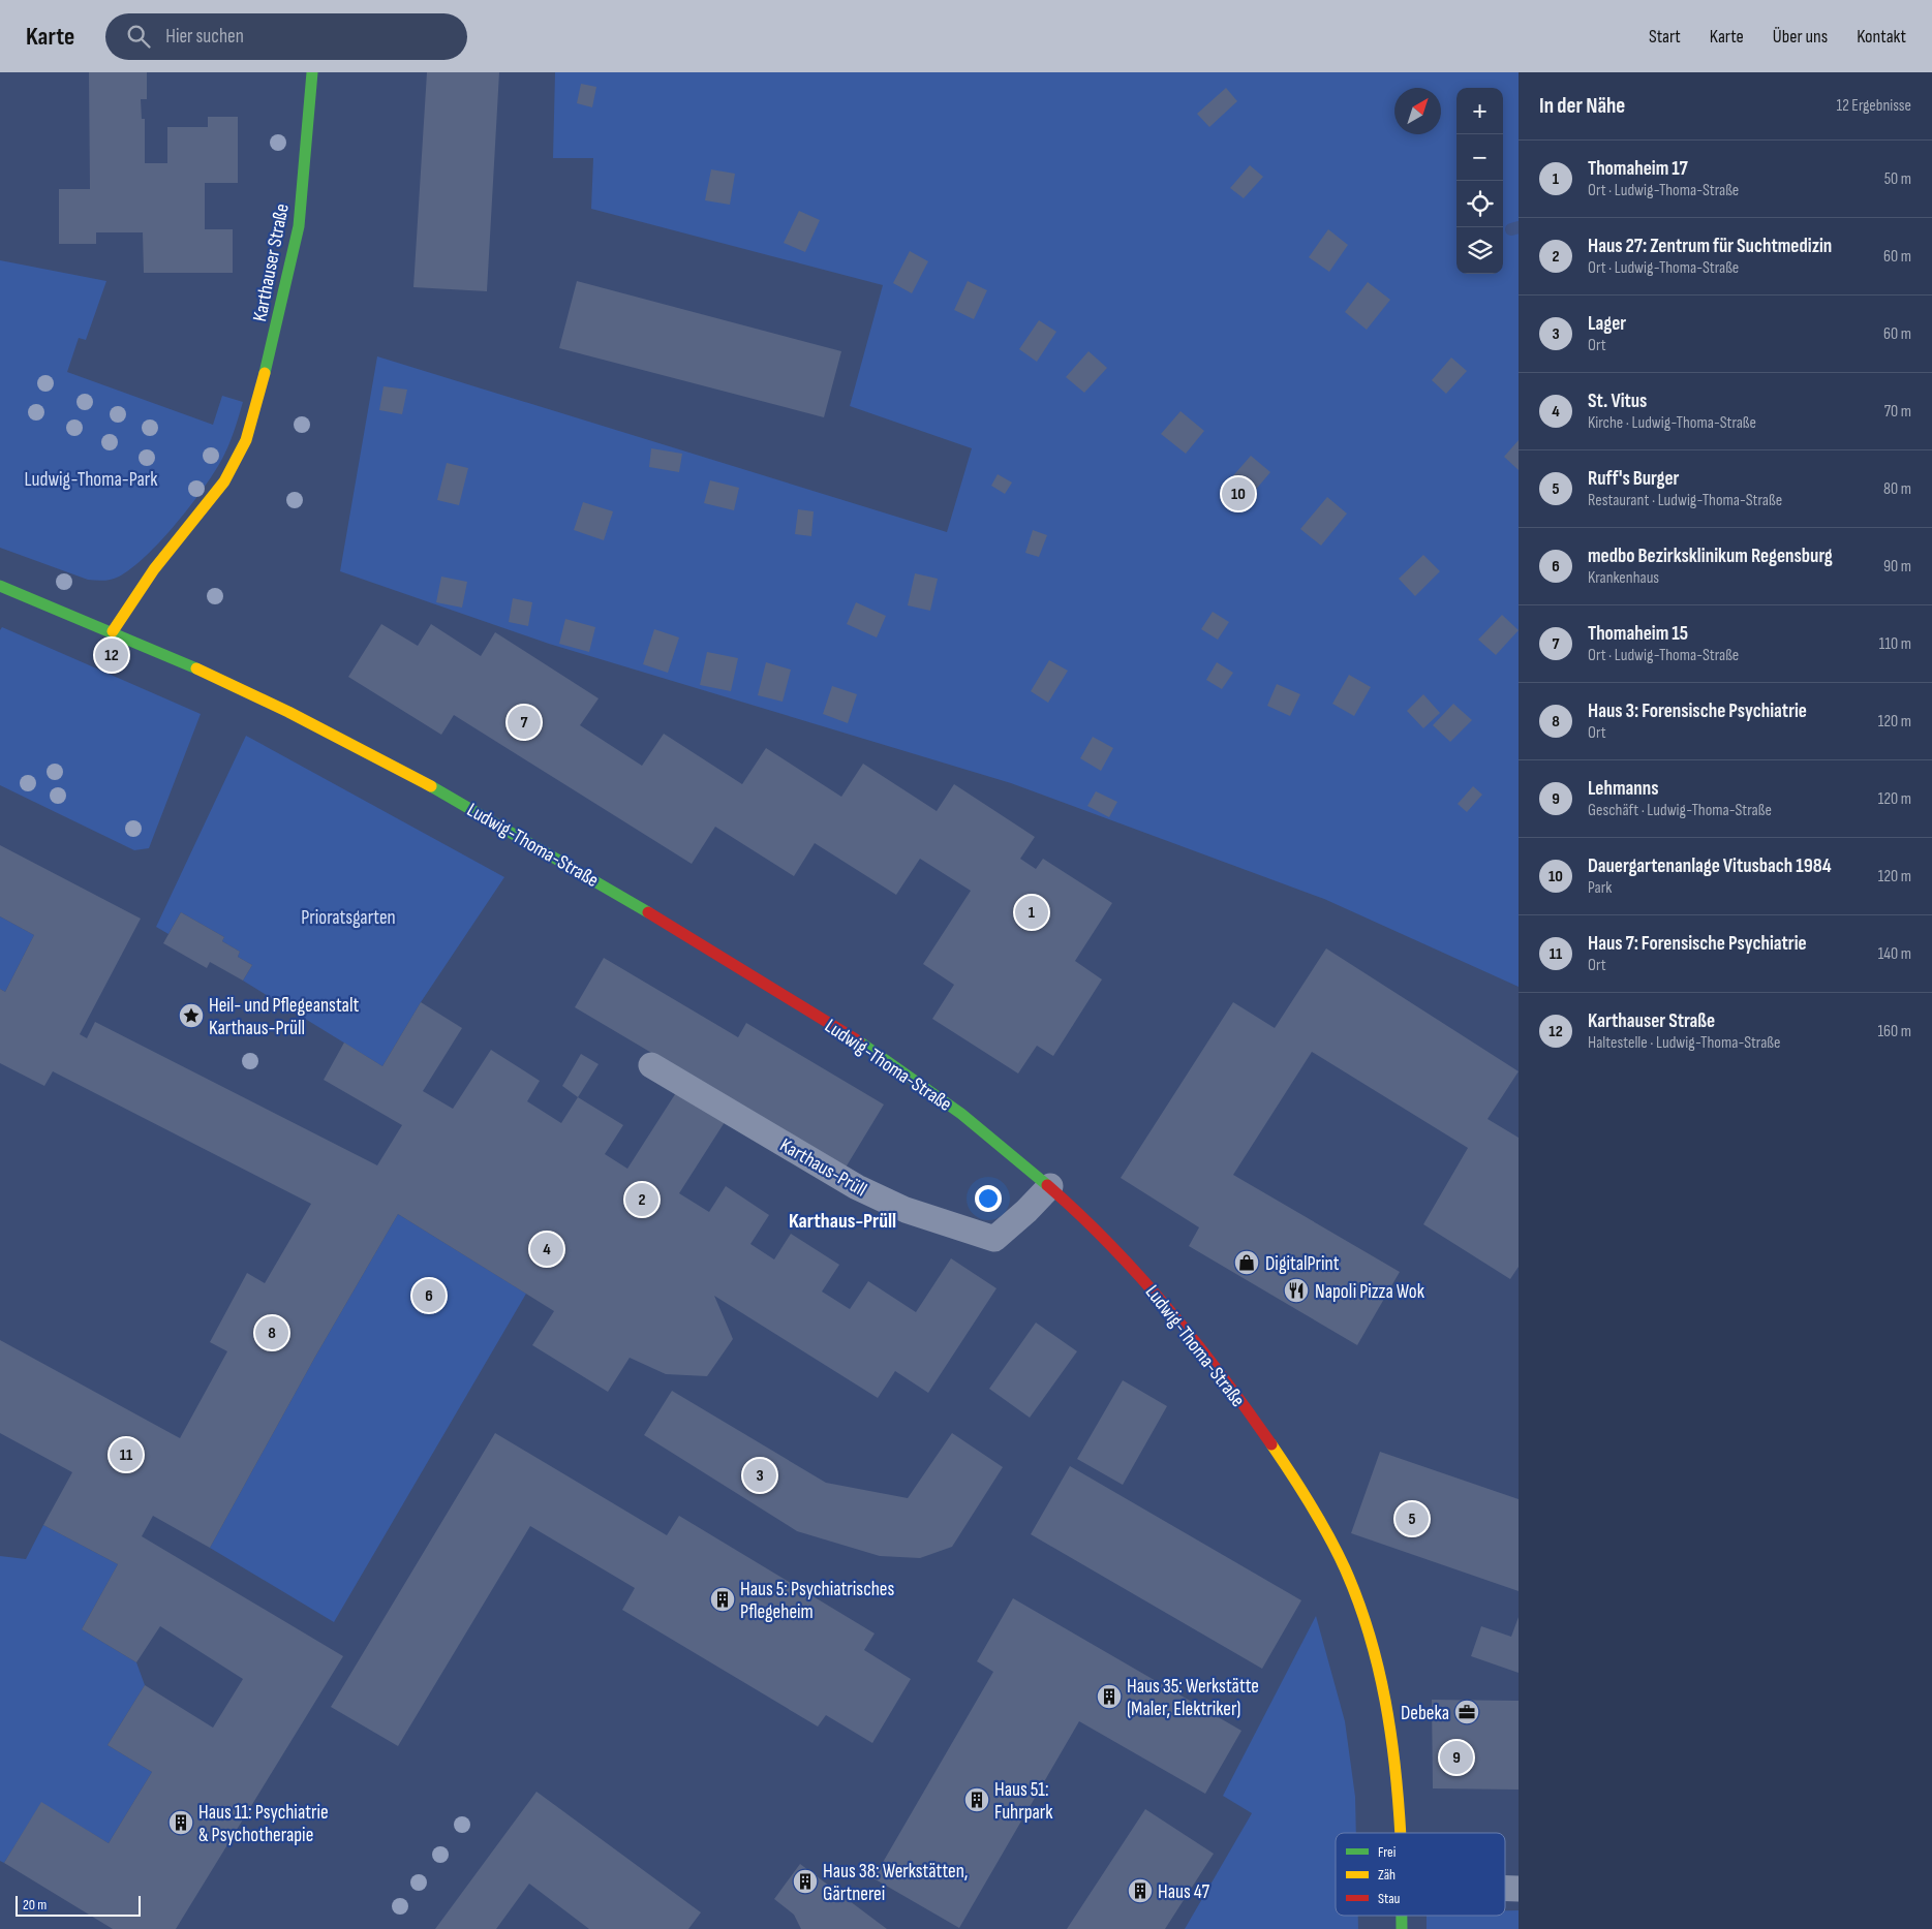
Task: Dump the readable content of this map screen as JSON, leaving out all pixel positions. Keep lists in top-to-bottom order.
{
  "streets": {
    "street": ["Karthauser Straße", "Ludwig-Thoma-Straße"],
    "lane": ["Karthaus-Prüll"]
  },
  "crossings": [
    ["Karthauser Straße", "Ludwig-Thoma-Straße"],
    ["Ludwig-Thoma-Straße", "Karthaus-Prüll"]
  ],
  "districts": ["Karthaus-Prüll"],
  "parks": ["Ludwig-Thoma-Park", "Prioratsgarten"],
  "places": {
    "place": ["Heil- und Pflegeanstalt Karthaus-Prüll"],
    "shop": ["DigitalPrint"],
    "restaurant": ["Napoli Pizza Wok"],
    "building": [
      "Haus 5: Psychiatrisches Pflegeheim",
      "Haus 35: Werkstätte (Maler, Elektriker)",
      "Haus 51: Fuhrpark",
      "Haus 11: Psychiatrie & Psychotherapie",
      "Haus 38: Werkstätten, Gärtnerei",
      "Haus 47"
    ],
    "office": ["Debeka"]
  },
  "legend": ["Frei", "Zäh", "Stau"],
  "scale_bar": "20 m",
  "north": "top right",
  "page": {
    "header": "Karte",
    "search": "Hier suchen",
    "nav": [
      "Start",
      "Karte",
      "Über uns",
      "Kontakt"
    ],
    "heading": ["In der Nähe", "12 Ergebnisse"],
    "map_buttons": ["+", "−"],
    "list": [
      {
        "mark": "1",
        "name": "Thomaheim 17",
        "note": "Ort · Ludwig-Thoma-Straße",
        "value": "50 m"
      },
      {
        "mark": "2",
        "name": "Haus 27: Zentrum für Suchtmedizin",
        "note": "Ort · Ludwig-Thoma-Straße",
        "value": "60 m"
      },
      {
        "mark": "3",
        "name": "Lager",
        "note": "Ort",
        "value": "60 m"
      },
      {
        "mark": "4",
        "name": "St. Vitus",
        "note": "Kirche · Ludwig-Thoma-Straße",
        "value": "70 m"
      },
      {
        "mark": "5",
        "name": "Ruff's Burger",
        "note": "Restaurant · Ludwig-Thoma-Straße",
        "value": "80 m"
      },
      {
        "mark": "6",
        "name": "medbo Bezirksklinikum Regensburg",
        "note": "Krankenhaus",
        "value": "90 m"
      },
      {
        "mark": "7",
        "name": "Thomaheim 15",
        "note": "Ort · Ludwig-Thoma-Straße",
        "value": "110 m"
      },
      {
        "mark": "8",
        "name": "Haus 3: Forensische Psychiatrie",
        "note": "Ort",
        "value": "120 m"
      },
      {
        "mark": "9",
        "name": "Lehmanns",
        "note": "Geschäft · Ludwig-Thoma-Straße",
        "value": "120 m"
      },
      {
        "mark": "10",
        "name": "Dauergartenanlage Vitusbach 1984",
        "note": "Park",
        "value": "120 m"
      },
      {
        "mark": "11",
        "name": "Haus 7: Forensische Psychiatrie",
        "note": "Ort",
        "value": "140 m"
      },
      {
        "mark": "12",
        "name": "Karthauser Straße",
        "note": "Haltestelle · Ludwig-Thoma-Straße",
        "value": "160 m"
      }
    ],
    "pins": [
      "10",
      "12",
      "7",
      "1",
      "2",
      "4",
      "6",
      "8",
      "11",
      "3",
      "5",
      "9"
    ],
    "scale": "20 m"
  }
}
